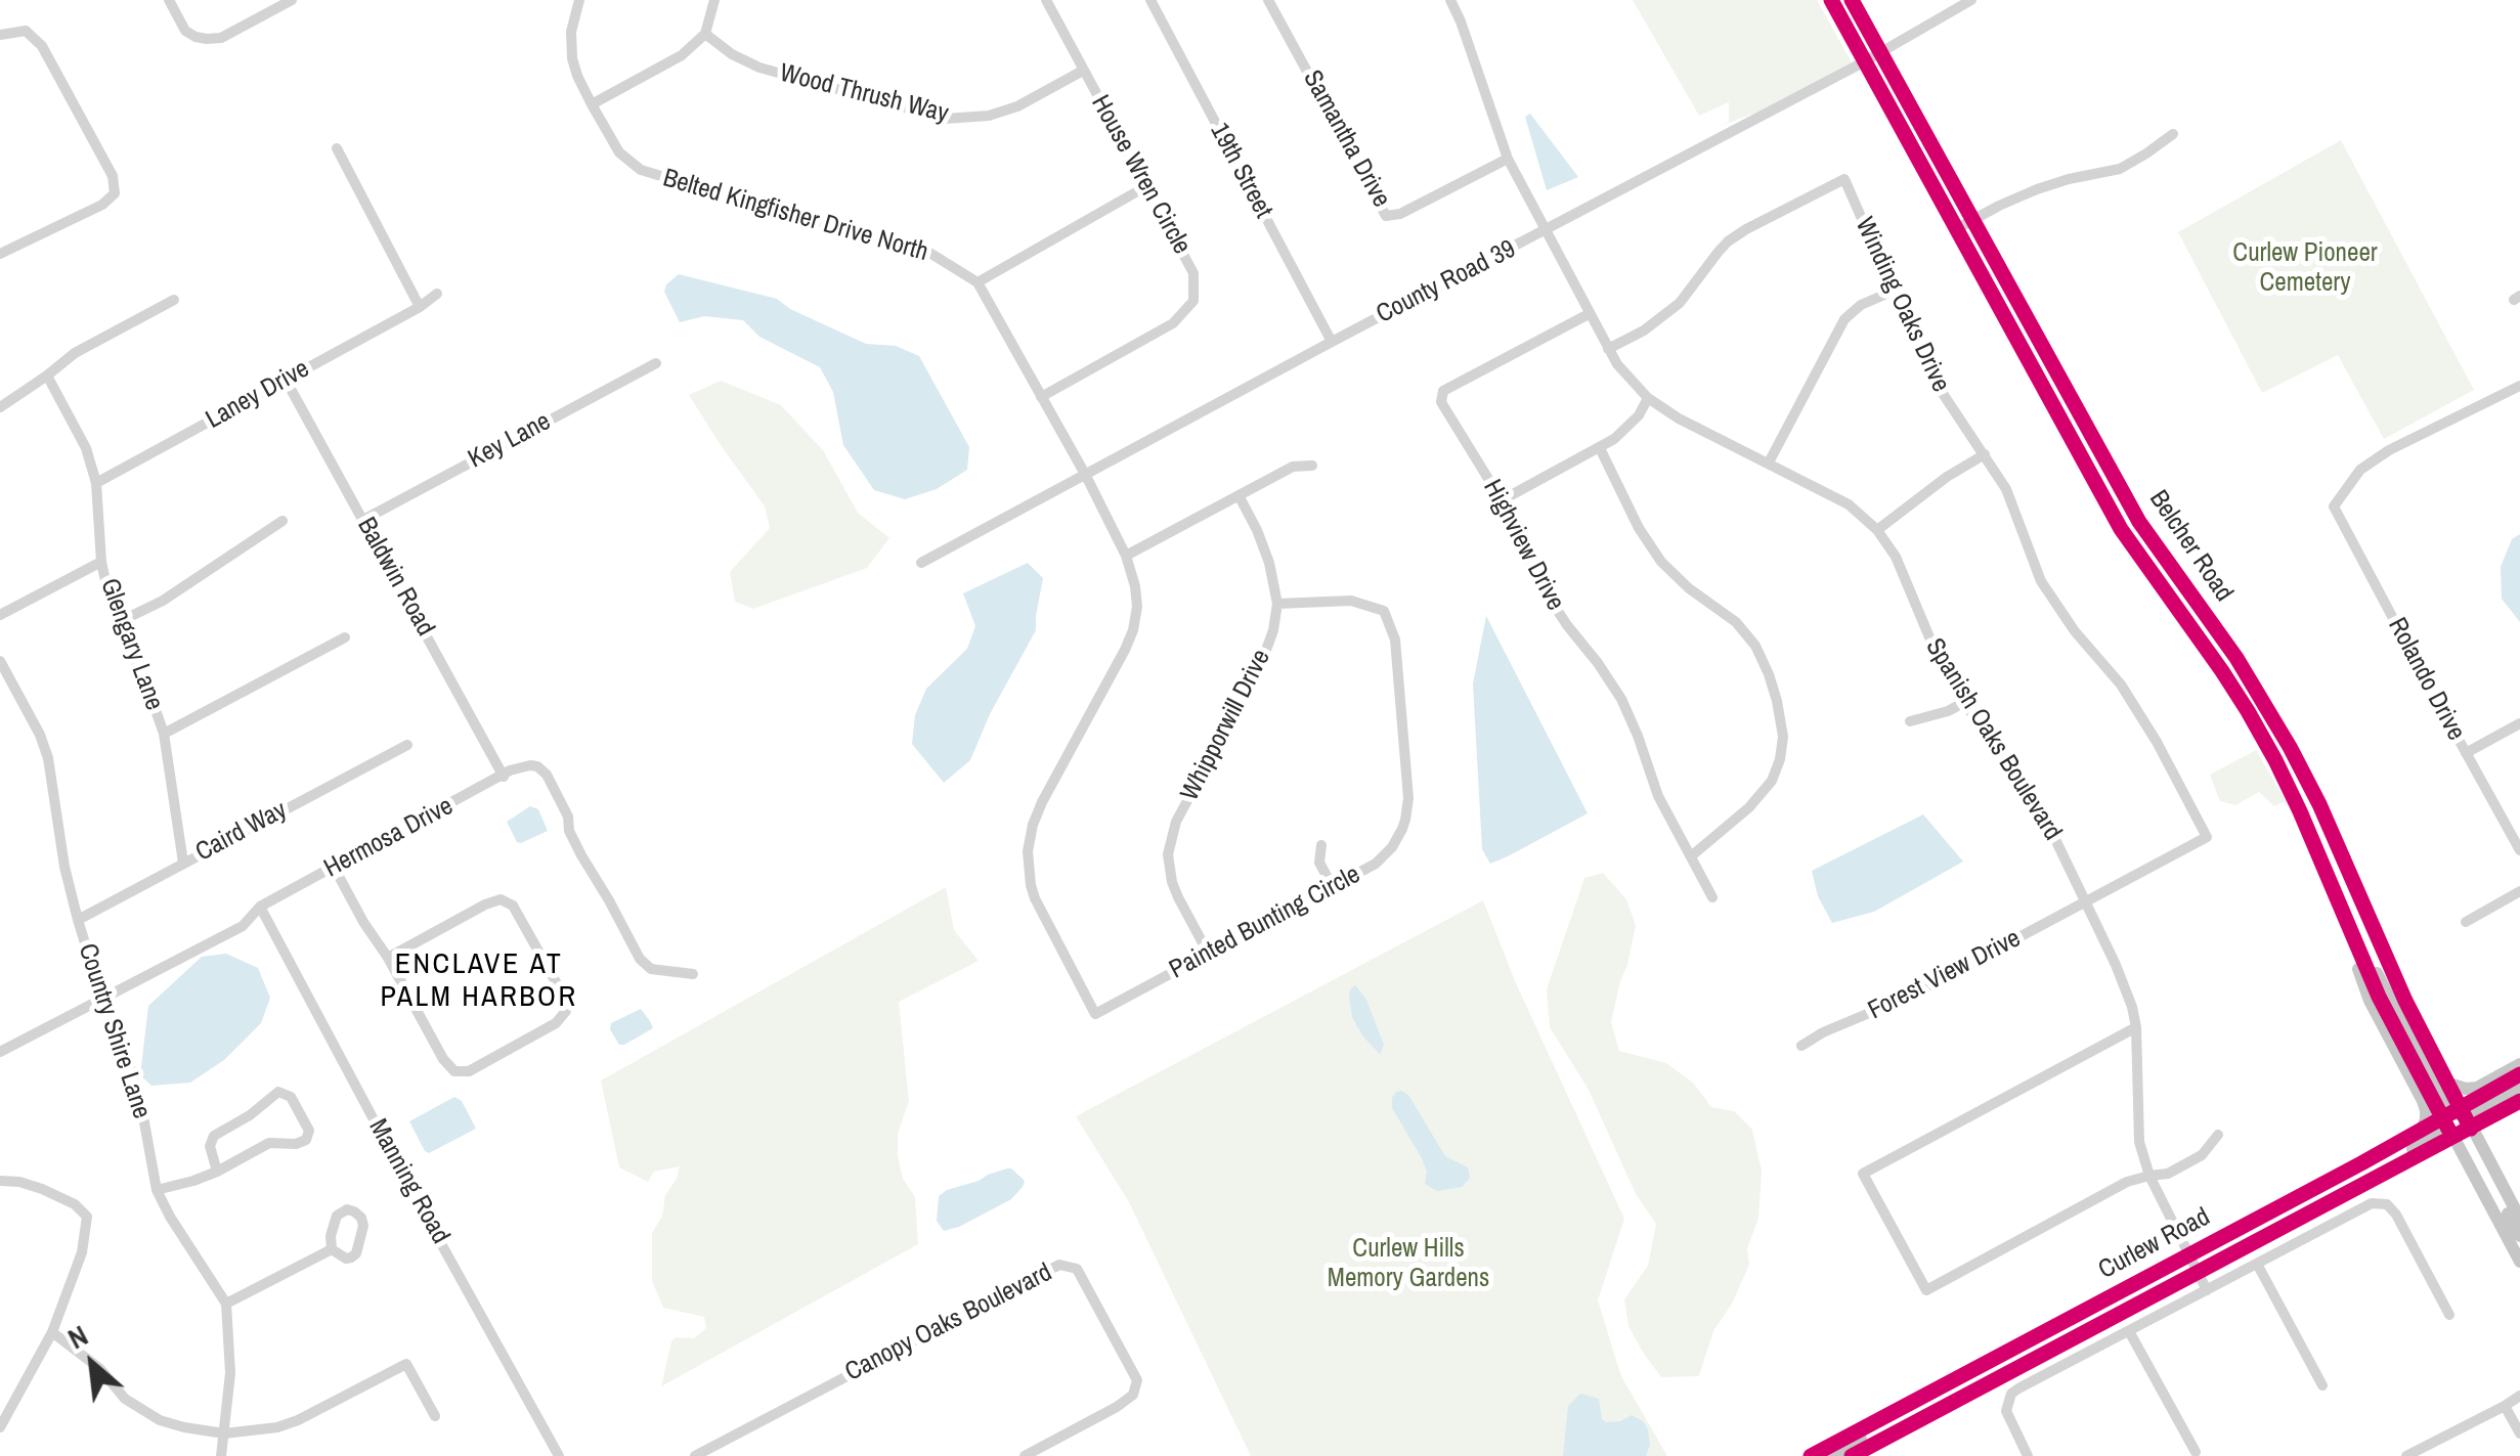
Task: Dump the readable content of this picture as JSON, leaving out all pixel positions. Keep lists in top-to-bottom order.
{
  "streets": {
    "main road": ["Belcher Road", "Curlew Road"],
    "street": [
      "Wood Thrush Way",
      "Samantha Drive",
      "19th Street",
      "House Wren Circle",
      "Belted Kingfisher Drive North",
      "County Road 39",
      "Winding Oaks Drive",
      "Laney Drive",
      "Key Lane",
      "Highview Drive",
      "Baldwin Road",
      "Glengary Lane",
      "Rolando Drive",
      "Whipporwill Drive",
      "Spanish Oaks Boulevard",
      "Caird Way",
      "Hermosa Drive",
      "Painted Bunting Circle",
      "Forest View Drive",
      "Country Shire Lane",
      "Manning Road",
      "Canopy Oaks Boulevard"
    ]
  },
  "crossings": [
    ["Wood Thrush Way", "House Wren Circle"],
    ["Samantha Drive", "Spanish Oaks Boulevard"],
    ["19th Street", "County Road 39"],
    ["House Wren Circle", "Belted Kingfisher Drive North"],
    ["Belted Kingfisher Drive North", "County Road 39"],
    ["Belted Kingfisher Drive North", "Painted Bunting Circle"],
    ["County Road 39", "Belcher Road"],
    ["County Road 39", "Spanish Oaks Boulevard"],
    ["Winding Oaks Drive", "Spanish Oaks Boulevard"],
    ["Winding Oaks Drive", "Forest View Drive"],
    ["Laney Drive", "Baldwin Road"],
    ["Laney Drive", "Glengary Lane"],
    ["Key Lane", "Baldwin Road"],
    ["Highview Drive", "Spanish Oaks Boulevard"],
    ["Belcher Road", "Curlew Road"],
    ["Baldwin Road", "Hermosa Drive"],
    ["Glengary Lane", "Caird Way"],
    ["Whipporwill Drive", "Painted Bunting Circle"],
    ["Spanish Oaks Boulevard", "Forest View Drive"],
    ["Spanish Oaks Boulevard", "Curlew Road"],
    ["Caird Way", "Country Shire Lane"],
    ["Hermosa Drive", "Country Shire Lane"],
    ["Hermosa Drive", "Manning Road"]
  ],
  "districts": ["ENCLAVE AT PALM HARBOR"],
  "parks": ["Curlew Pioneer Cemetery", "Curlew Hills Memory Gardens"],
  "north": "top left"
}
